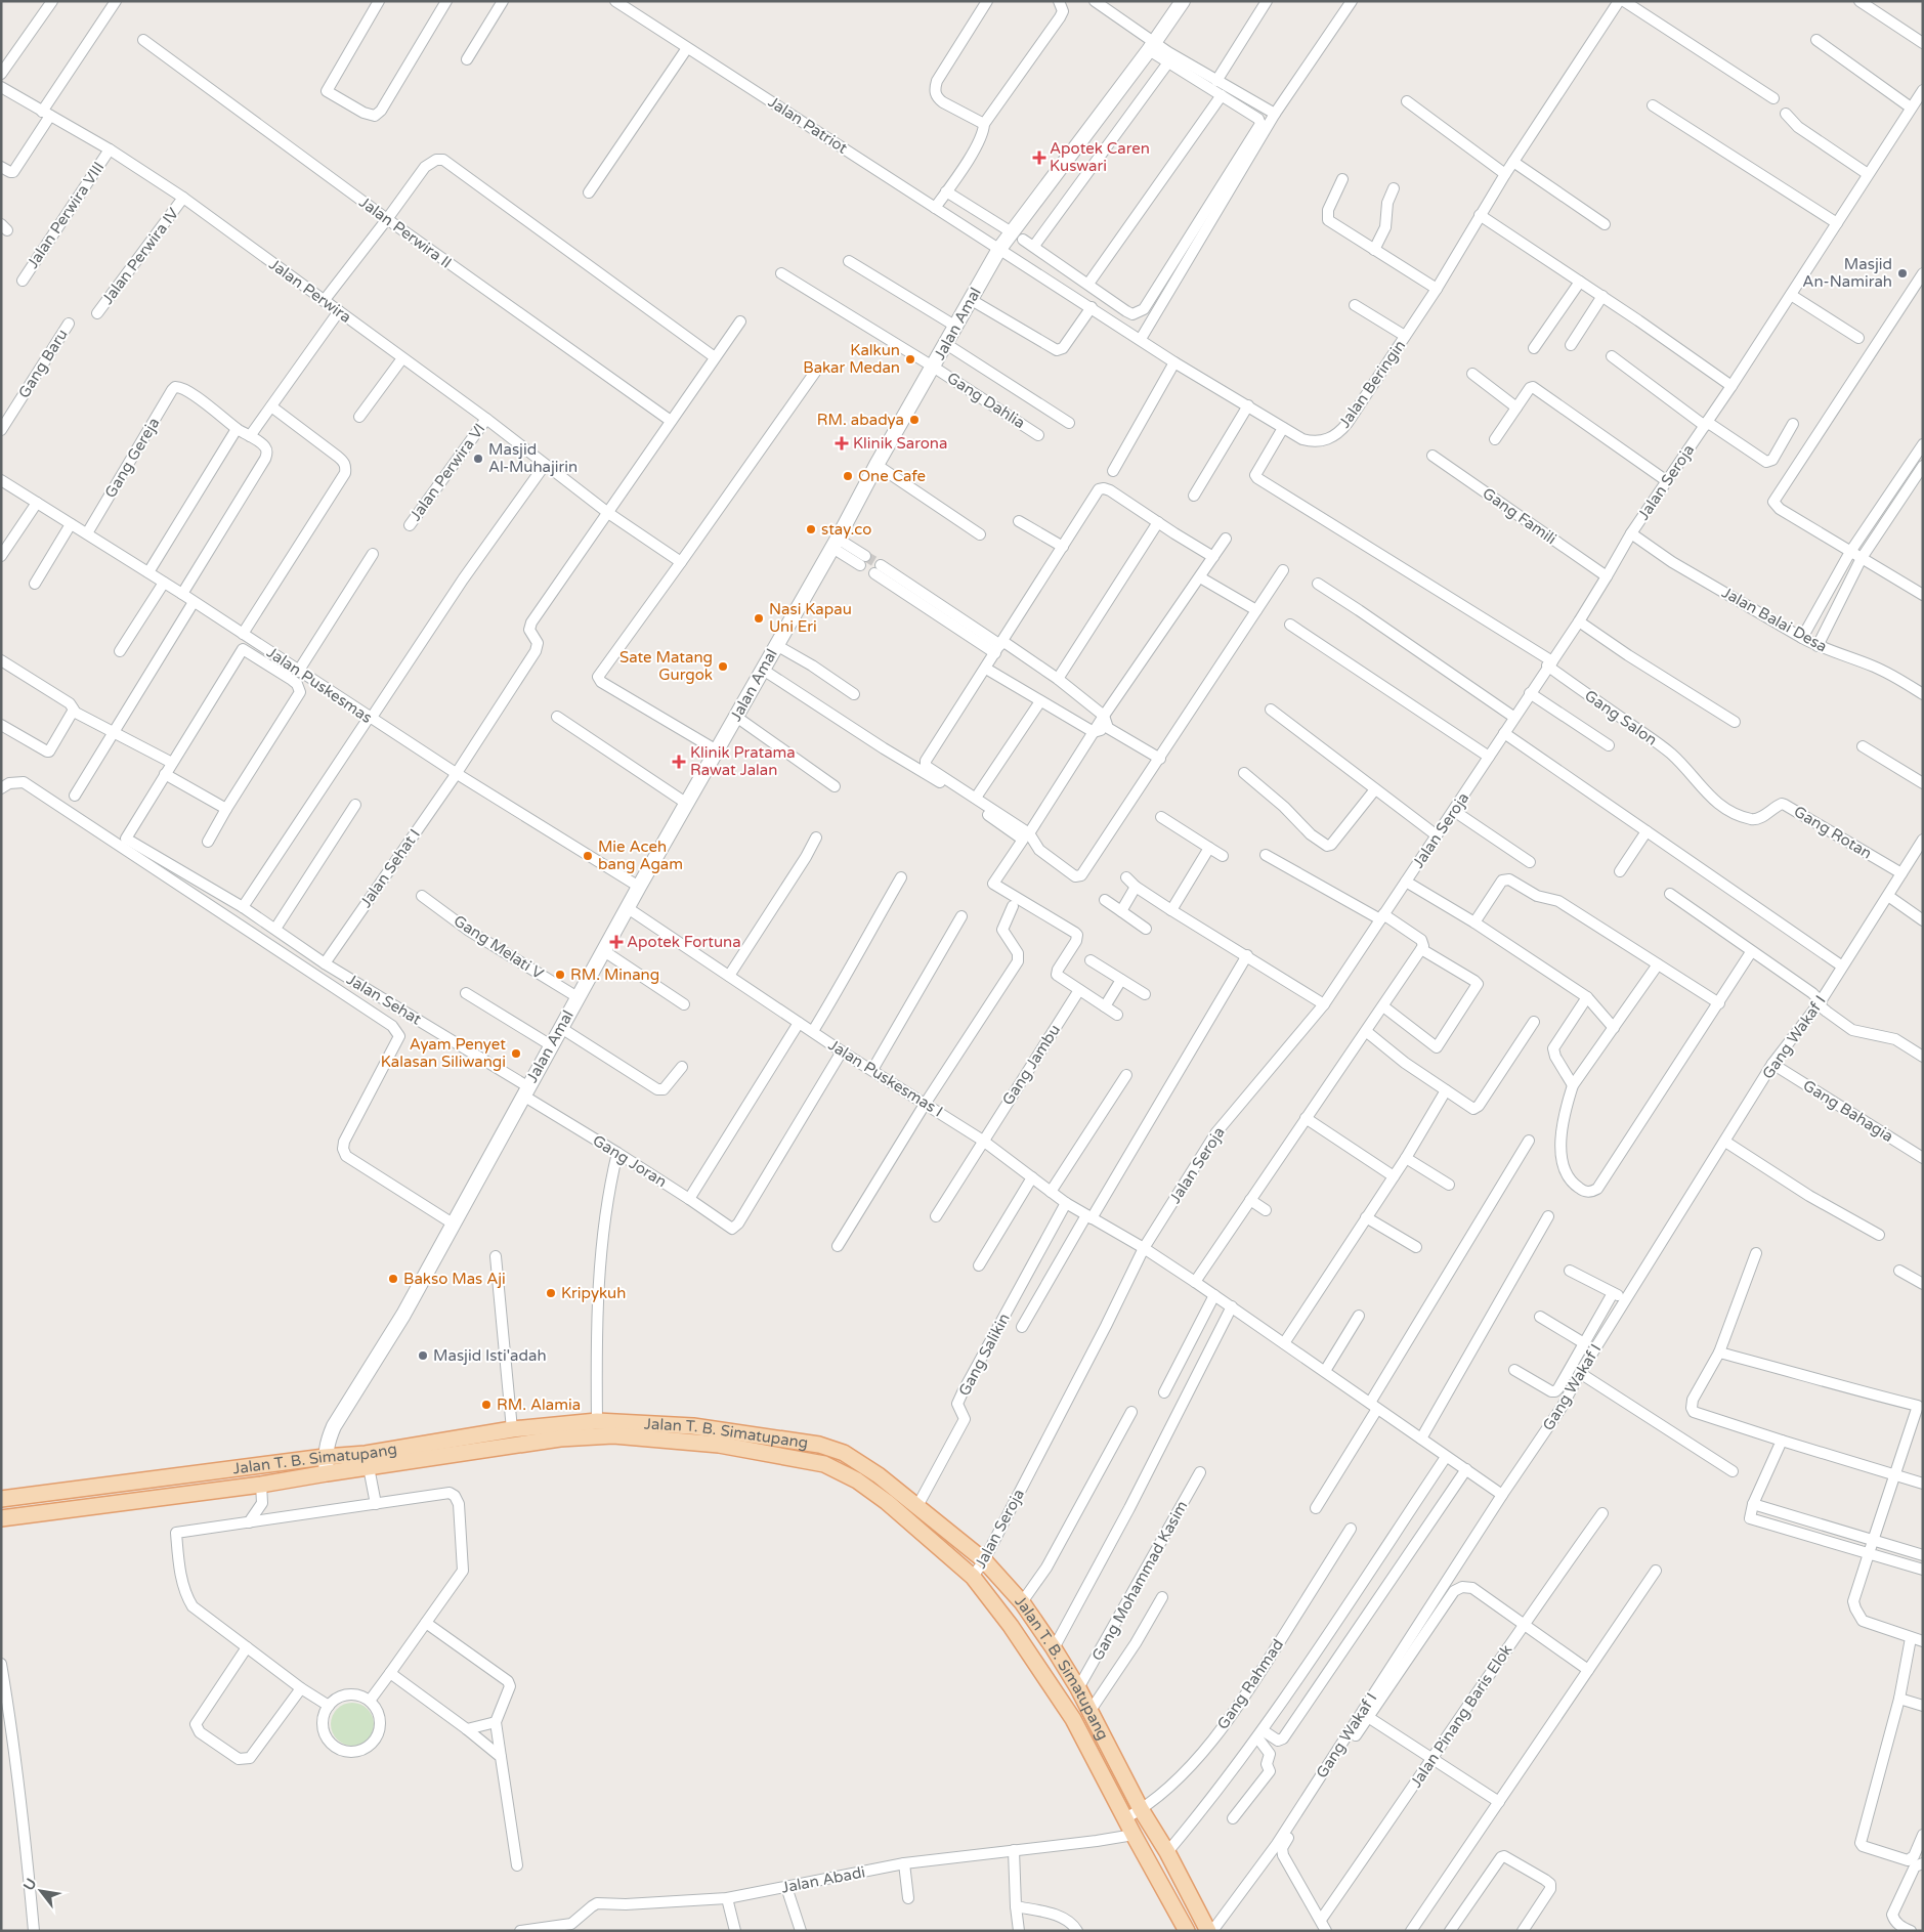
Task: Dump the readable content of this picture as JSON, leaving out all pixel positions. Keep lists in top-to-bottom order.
{
  "streets": {
    "main road": ["Jalan T. B. Simatupang"],
    "street": [
      "Jalan Patriot",
      "Jalan Perwira VIII",
      "Jalan Perwira II",
      "Jalan Perwira IV",
      "Jalan Perwira",
      "Jalan Amal",
      "Gang Baru",
      "Jalan Beringin",
      "Gang Dahlia",
      "Gang Gereja",
      "Jalan Perwira VI",
      "Jalan Seroja",
      "Gang Famili",
      "Jalan Balai Desa",
      "Jalan Puskesmas",
      "Gang Salon",
      "Gang Rotan",
      "Jalan Sehat I",
      "Gang Melati V",
      "Jalan Sehat",
      "Gang Wakaf I",
      "Gang Jambu",
      "Jalan Puskesmas I",
      "Gang Bahagia",
      "Gang Joran",
      "Gang Salikin",
      "Gang Mohammad Kasim",
      "Gang Rahmad",
      "Jalan Pinang Baris Elok",
      "Jalan Abadi"
    ]
  },
  "crossings": [
    ["Jalan Patriot", "Jalan Amal"],
    ["Jalan Patriot", "Jalan Beringin"],
    ["Jalan Perwira VIII", "Jalan Perwira"],
    ["Jalan Perwira II", "Jalan Sehat I"],
    ["Jalan Perwira IV", "Jalan Perwira"],
    ["Jalan Perwira", "Jalan Perwira VI"],
    ["Jalan Perwira", "Jalan Sehat I"],
    ["Jalan Amal", "Jalan Beringin"],
    ["Jalan Amal", "Gang Dahlia"],
    ["Jalan Amal", "Jalan Puskesmas"],
    ["Jalan Amal", "Gang Melati V"],
    ["Jalan Amal", "Jalan Sehat"],
    ["Jalan Amal", "Jalan Puskesmas I"],
    ["Jalan Amal", "Gang Joran"],
    ["Jalan Amal", "Jalan T. B. Simatupang"],
    ["Jalan Beringin", "Gang Salon"],
    ["Gang Gereja", "Jalan Puskesmas"],
    ["Jalan Seroja", "Gang Famili"],
    ["Jalan Seroja", "Jalan Balai Desa"],
    ["Jalan Seroja", "Gang Salon"],
    ["Jalan Seroja", "Jalan Puskesmas I"],
    ["Jalan Seroja", "Jalan T. B. Simatupang"],
    ["Jalan Puskesmas", "Jalan Sehat I"],
    ["Gang Salon", "Gang Rotan"],
    ["Gang Rotan", "Gang Wakaf I"],
    ["Jalan Sehat I", "Jalan Sehat"],
    ["Jalan Sehat", "Gang Joran"],
    ["Gang Wakaf I", "Jalan Puskesmas I"],
    ["Gang Wakaf I", "Gang Bahagia"],
    ["Gang Jambu", "Jalan Puskesmas I"],
    ["Jalan Puskesmas I", "Gang Joran"],
    ["Jalan Puskesmas I", "Gang Salikin"],
    ["Gang Salikin", "Jalan T. B. Simatupang"],
    ["Jalan T. B. Simatupang", "Gang Mohammad Kasim"],
    ["Jalan T. B. Simatupang", "Gang Rahmad"],
    ["Jalan T. B. Simatupang", "Jalan Abadi"]
  ],
  "places": {
    "health": [
      "Apotek Caren Kuswari",
      "Klinik Sarona",
      "Klinik Pratama Rawat Jalan",
      "Apotek Fortuna"
    ],
    "other": [
      "Masjid An-Namirah",
      "Kalkun Bakar Medan",
      "RM. abadya",
      "Masjid Al-Muhajirin",
      "One Cafe",
      "stay.co",
      "Nasi Kapau Uni Eri",
      "Sate Matang Gurgok",
      "Mie Aceh bang Agam",
      "RM. Minang",
      "Ayam Penyet Kalasan Siliwangi",
      "Bakso Mas Aji",
      "Kripykuh",
      "Masjid Isti'adah",
      "RM. Alamia"
    ]
  },
  "north": "top left"
}
